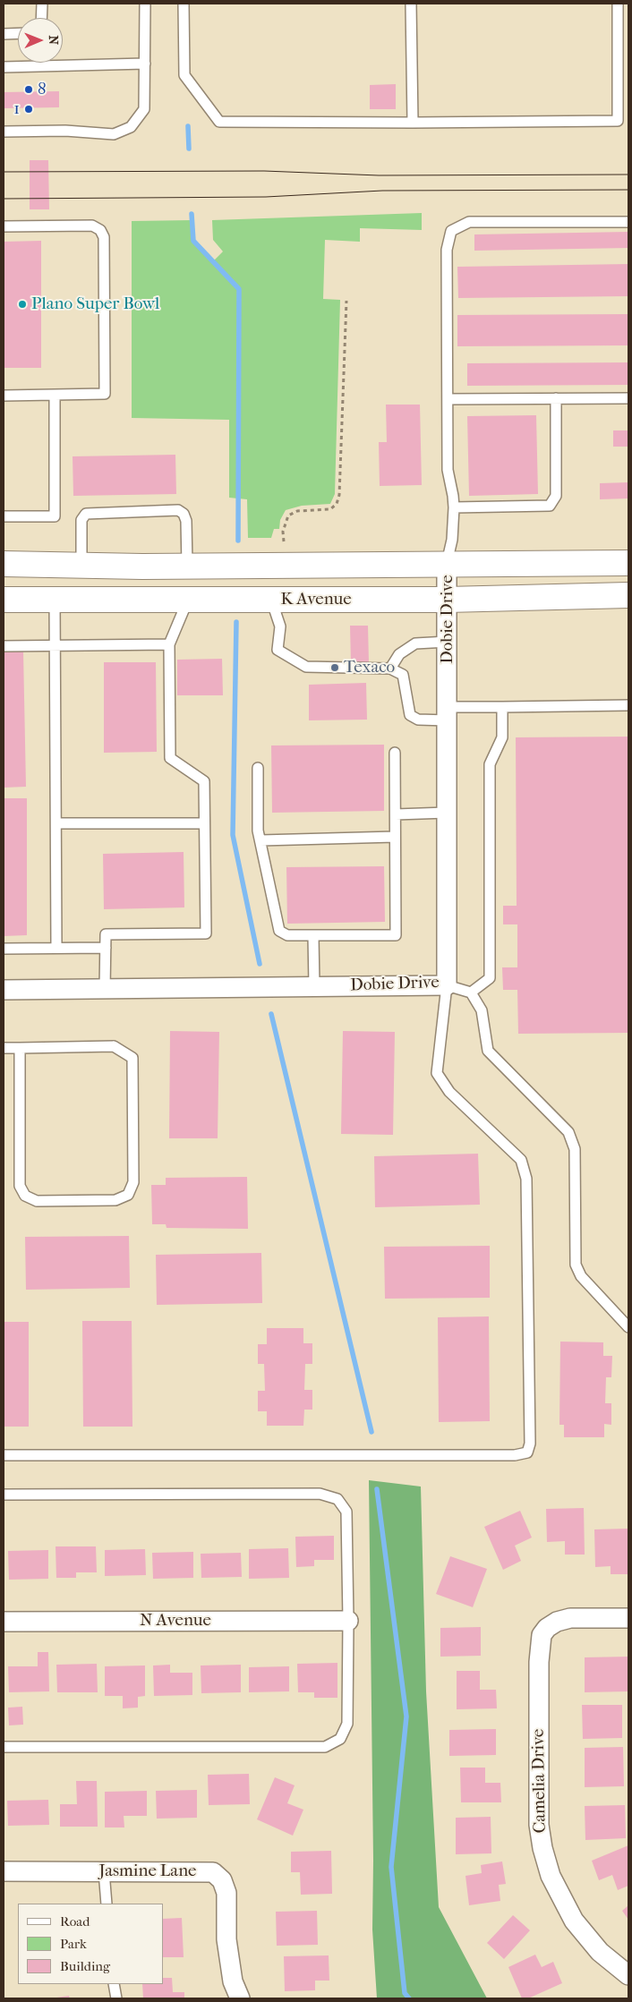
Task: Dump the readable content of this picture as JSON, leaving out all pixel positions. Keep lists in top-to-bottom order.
{
  "streets": {
    "main road": ["K Avenue"],
    "street": [
      "Dobie Drive",
      "N Avenue",
      "Camelia Drive",
      "Jasmine Lane"
    ]
  },
  "crossings": [
    ["K Avenue", "Dobie Drive"]
  ],
  "places": [
    "8",
    "1",
    "Plano Super Bowl",
    "Texaco"
  ],
  "legend": ["Road", "Park", "Building"],
  "north": "right"
}
